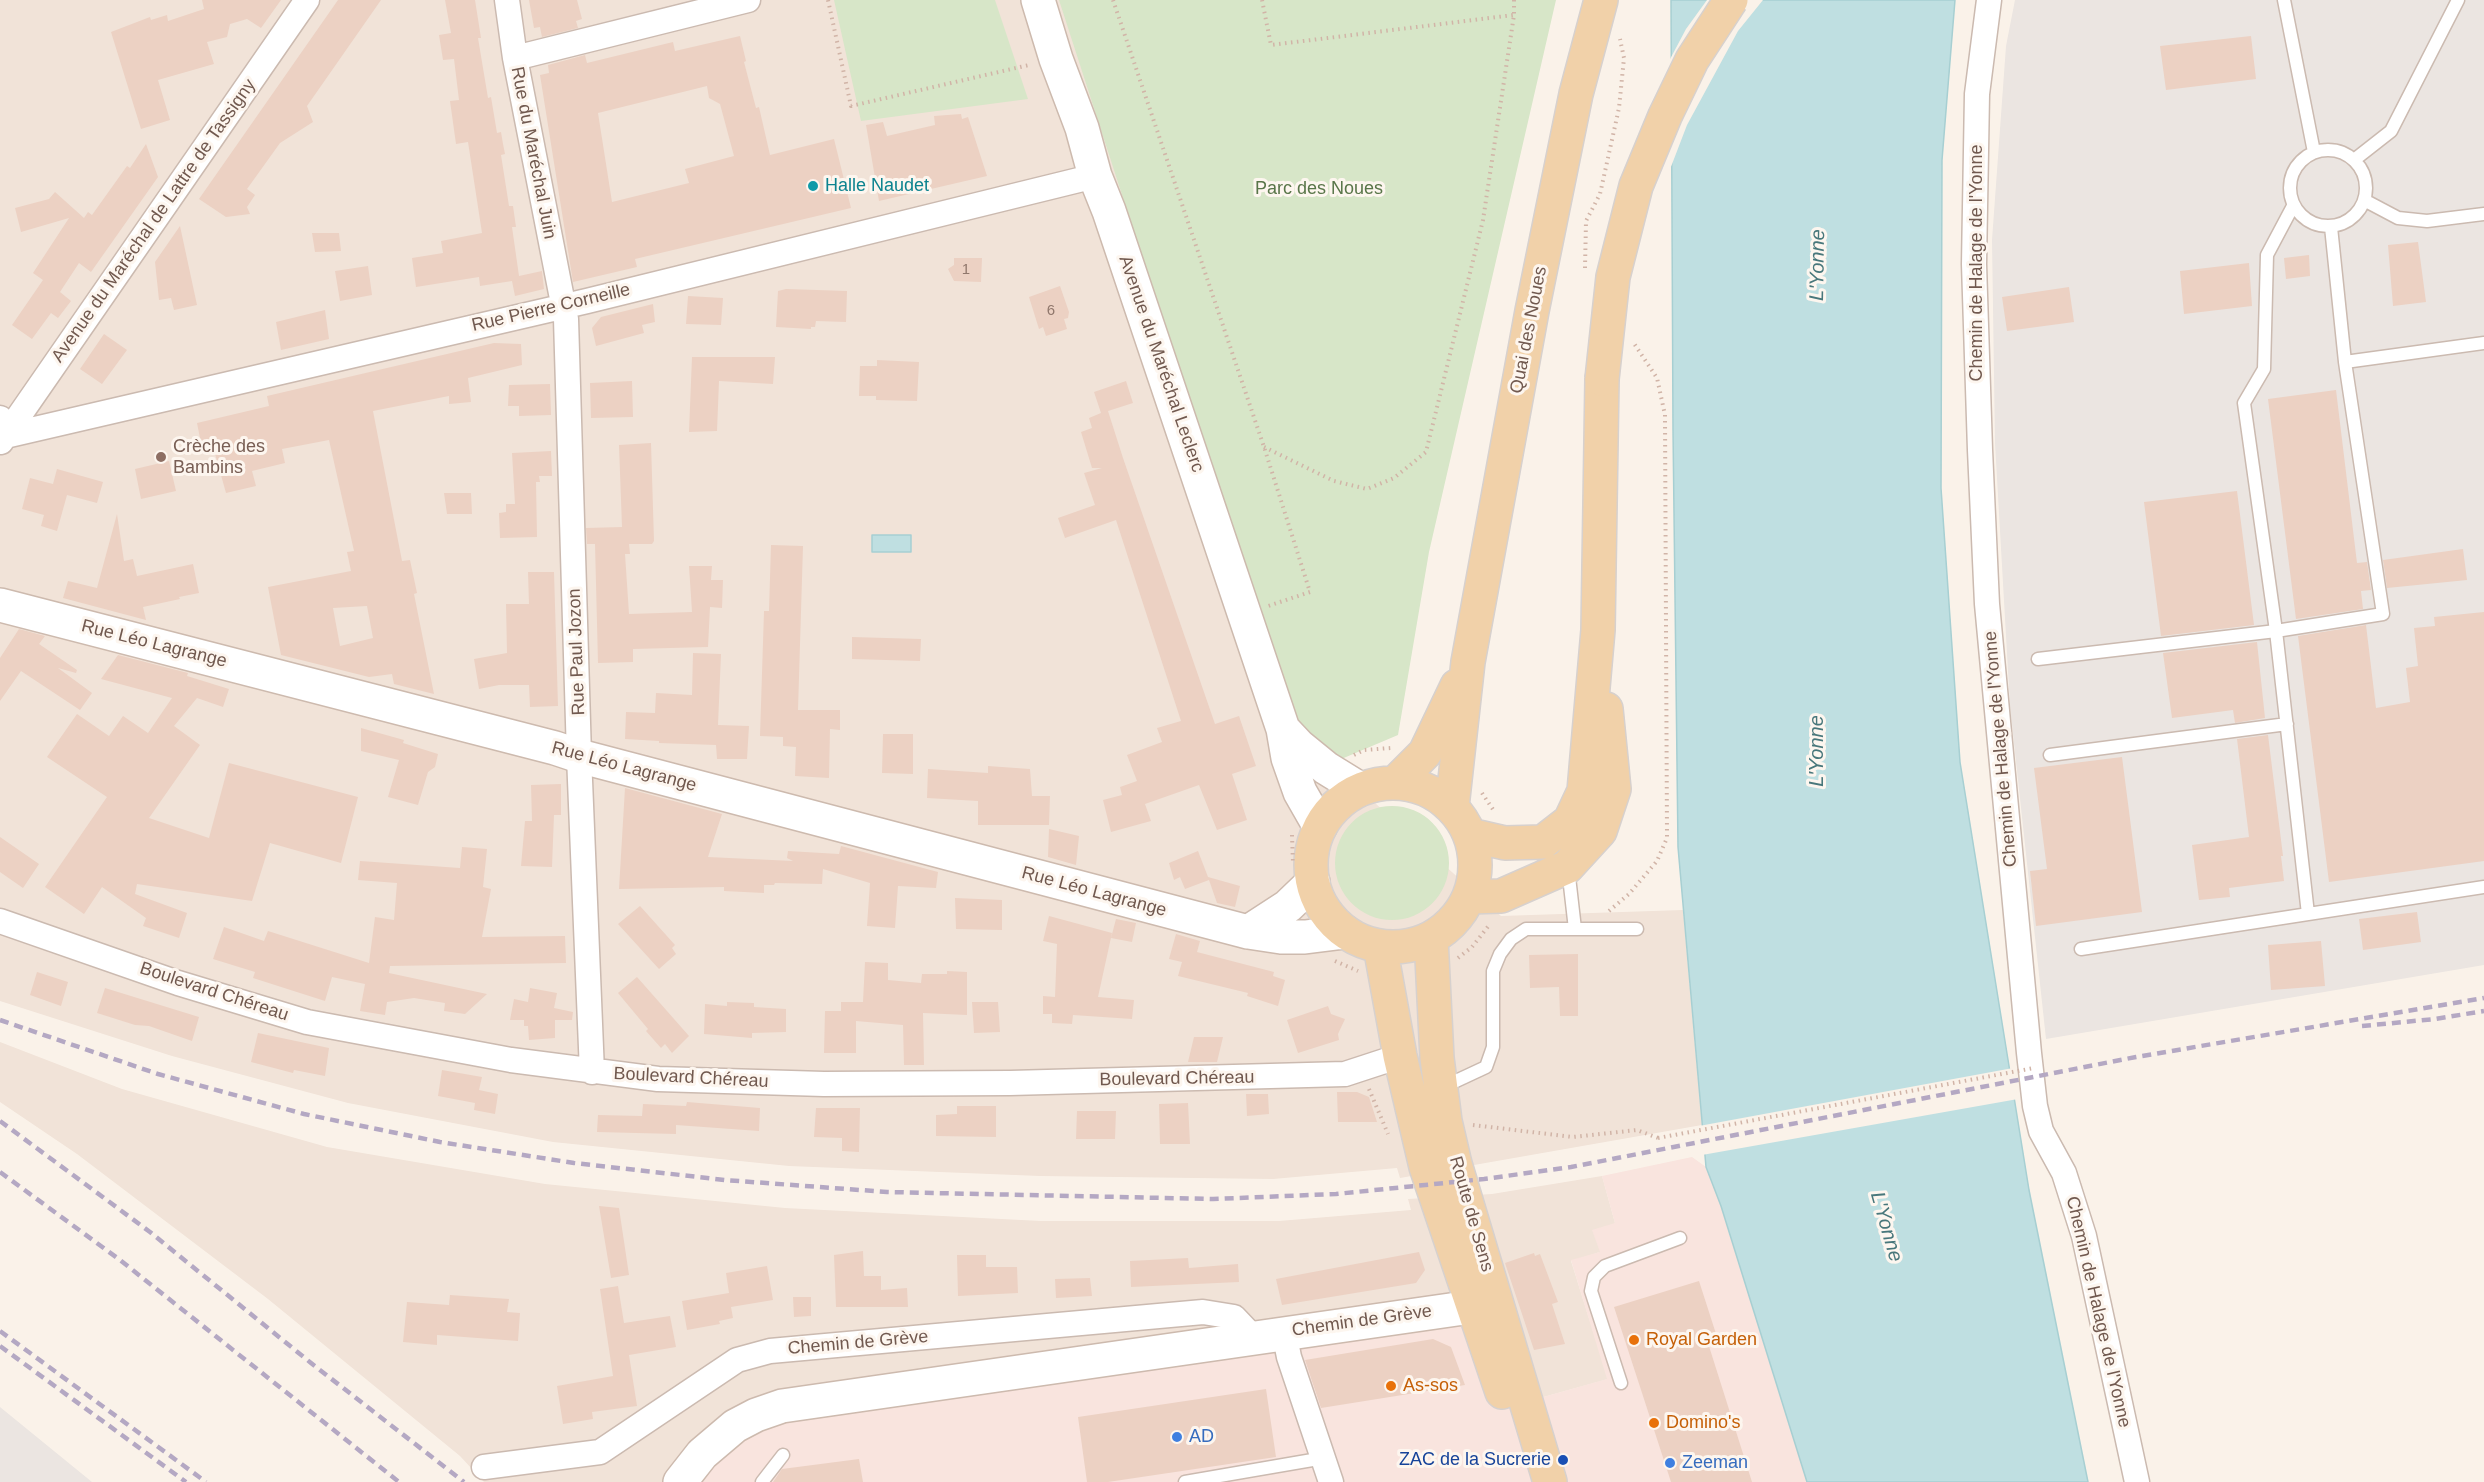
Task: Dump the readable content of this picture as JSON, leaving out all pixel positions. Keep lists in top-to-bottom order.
{
  "streets": {
    "main road": [
      "Quai des Noues",
      "Avenue du Maréchal Leclerc",
      "Rue Léo Lagrange",
      "Route de Sens",
      "Chemin de Grève"
    ],
    "street": [
      "Rue du Maréchal Juin",
      "Avenue du Maréchal de Lattre de Tassigny",
      "Chemin de Halage de l'Yonne",
      "Rue Pierre Corneille",
      "Rue Paul Jozon",
      "Boulevard Chéreau"
    ]
  },
  "crossings": [
    ["Rue du Maréchal Juin", "Rue Pierre Corneille"],
    ["Rue du Maréchal Juin", "Rue Paul Jozon"],
    ["Avenue du Maréchal de Lattre de Tassigny", "Rue Pierre Corneille"],
    ["Rue Pierre Corneille", "Avenue du Maréchal Leclerc"],
    ["Rue Pierre Corneille", "Rue Paul Jozon"],
    ["Avenue du Maréchal Leclerc", "Rue Léo Lagrange"],
    ["Avenue du Maréchal Leclerc", "Route de Sens"],
    ["Rue Léo Lagrange", "Rue Paul Jozon"],
    ["Rue Léo Lagrange", "Route de Sens"],
    ["Rue Paul Jozon", "Boulevard Chéreau"],
    ["Boulevard Chéreau", "Route de Sens"],
    ["Route de Sens", "Chemin de Grève"]
  ],
  "water": ["L'Yonne"],
  "parks": ["Parc des Noues"],
  "places": [
    "Halle Naudet",
    "Crèche des Bambins",
    "Royal Garden",
    "As-sos",
    "Domino's",
    "AD",
    "ZAC de la Sucrerie",
    "Zeeman"
  ],
  "house_numbers": ["1", "6"]
}
